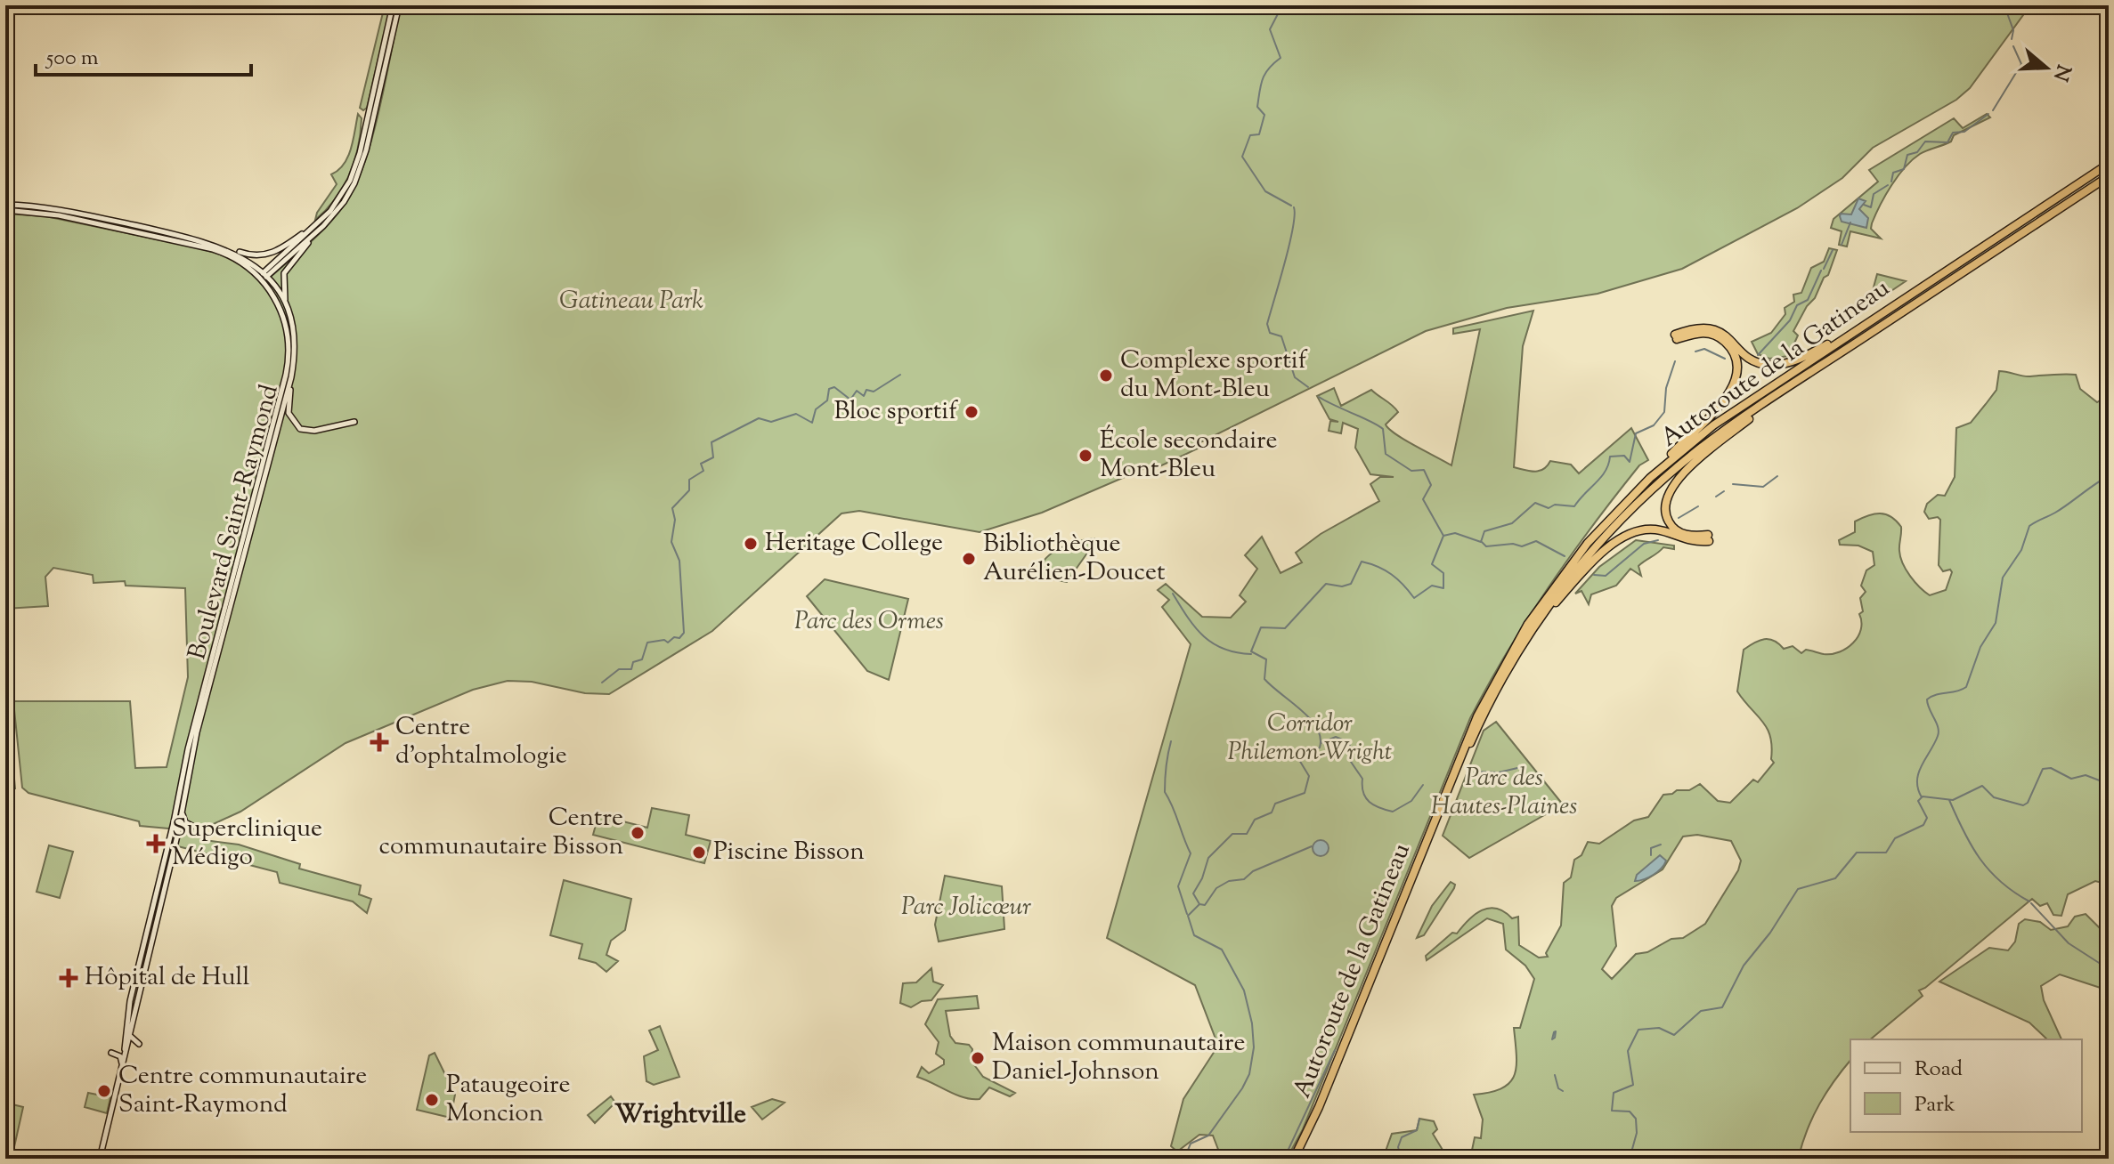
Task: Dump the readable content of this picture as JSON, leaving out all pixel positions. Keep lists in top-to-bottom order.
{
  "streets": {
    "highway": ["Autoroute de la Gatineau"],
    "main road": ["Boulevard Saint-Raymond"]
  },
  "districts": ["Wrightville"],
  "parks": [
    "Gatineau Park",
    "Parc des Ormes",
    "Corridor Philemon-Wright",
    "Parc des Hautes-Plaines",
    "Parc Jolicœur"
  ],
  "places": {
    "other": [
      "Complexe sportif du Mont-Bleu",
      "Bloc sportif",
      "École secondaire Mont-Bleu",
      "Heritage College",
      "Bibliothèque Aurélien-Doucet",
      "Centre communautaire Bisson",
      "Piscine Bisson",
      "Maison communautaire Daniel-Johnson",
      "Centre communautaire Saint-Raymond",
      "Pataugeoire Moncion"
    ],
    "health": ["Centre d'ophtalmologie", "Superclinique Médigo", "Hôpital de Hull"]
  },
  "legend": ["Road", "Park"],
  "scale_bar": "500 m",
  "north": "right"
}
